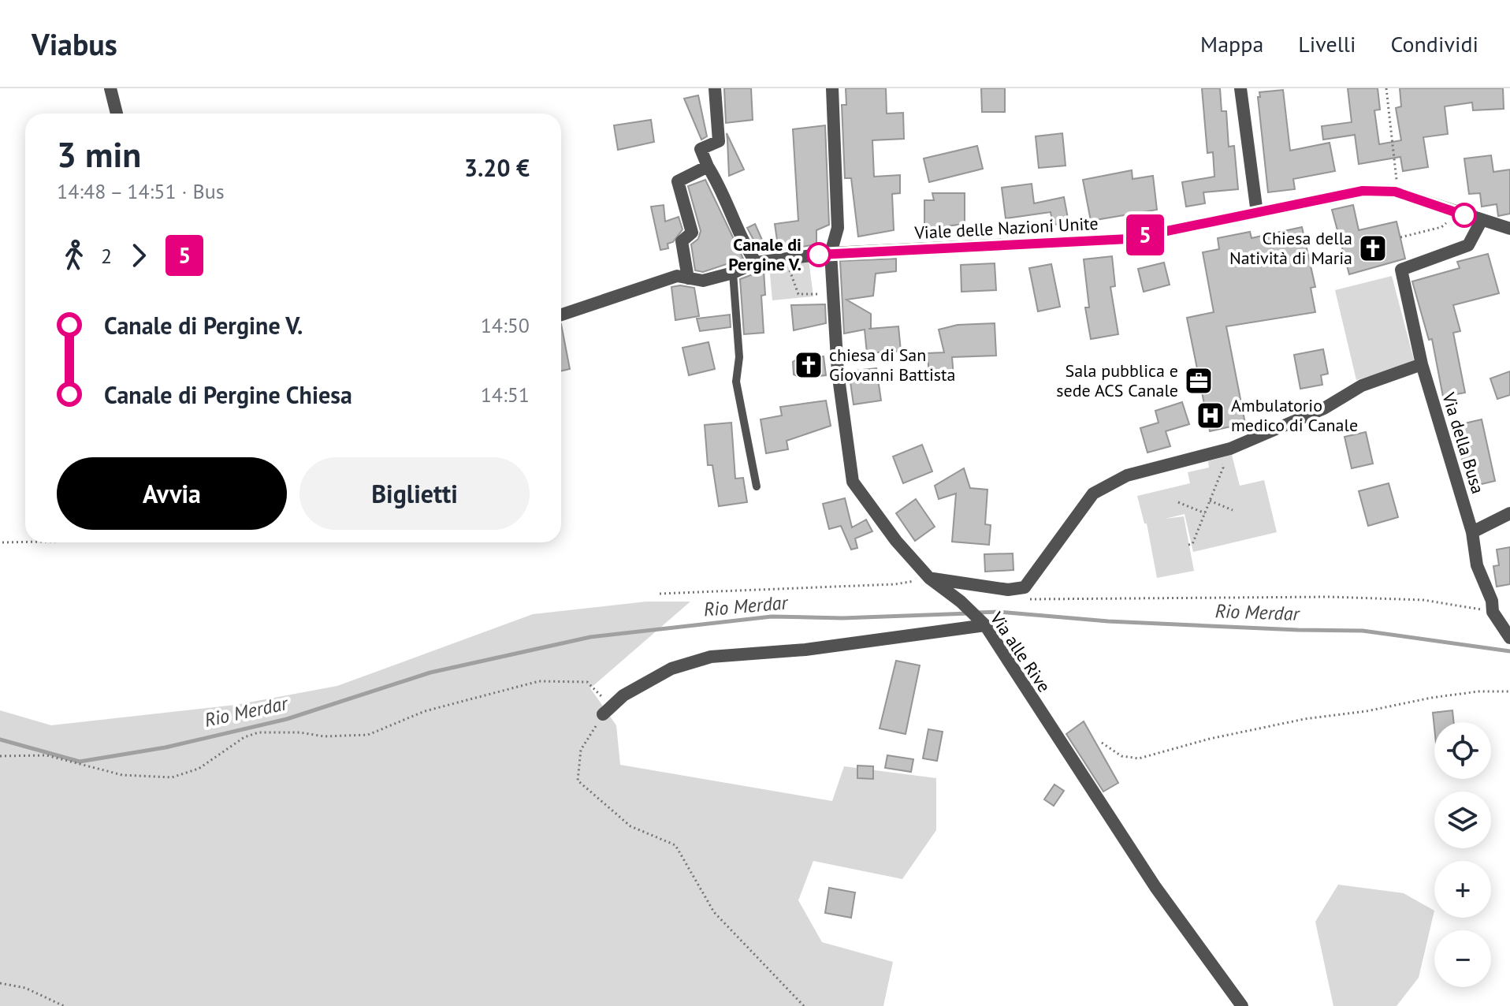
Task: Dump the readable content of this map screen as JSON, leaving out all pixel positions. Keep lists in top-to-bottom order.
{
  "streets": {
    "street": ["Viale delle Nazioni Unite", "Via della Busa", "Via alle Rive"]
  },
  "crossings": [
    ["Viale delle Nazioni Unite", "Via della Busa"],
    ["Viale delle Nazioni Unite", "Via alle Rive"]
  ],
  "water": ["Rio Merdar"],
  "places": {
    "church": ["Chiesa della Natività di Maria", "chiesa di San Giovanni Battista"],
    "other": ["Canale di Pergine V."],
    "office": ["Sala pubblica e sede ACS Canale"],
    "hospital": ["Ambulatorio medico di Canale"]
  },
  "lines": ["bus line 5"],
  "page": {
    "header": "Viabus",
    "nav": ["Mappa", "Livelli", "Condividi"],
    "on_map": "5",
    "heading": ["3 min", "14:48 – 14:51 · Bus", "3.20 €"],
    "legs": ["2", "5"],
    "list": [
      {
        "name": "Canale di Pergine V.",
        "value": "14:50"
      },
      {
        "name": "Canale di Pergine Chiesa",
        "value": "14:51"
      }
    ],
    "buttons": ["Avvia", "Biglietti"],
    "map_buttons": ["+", "−"]
  }
}
